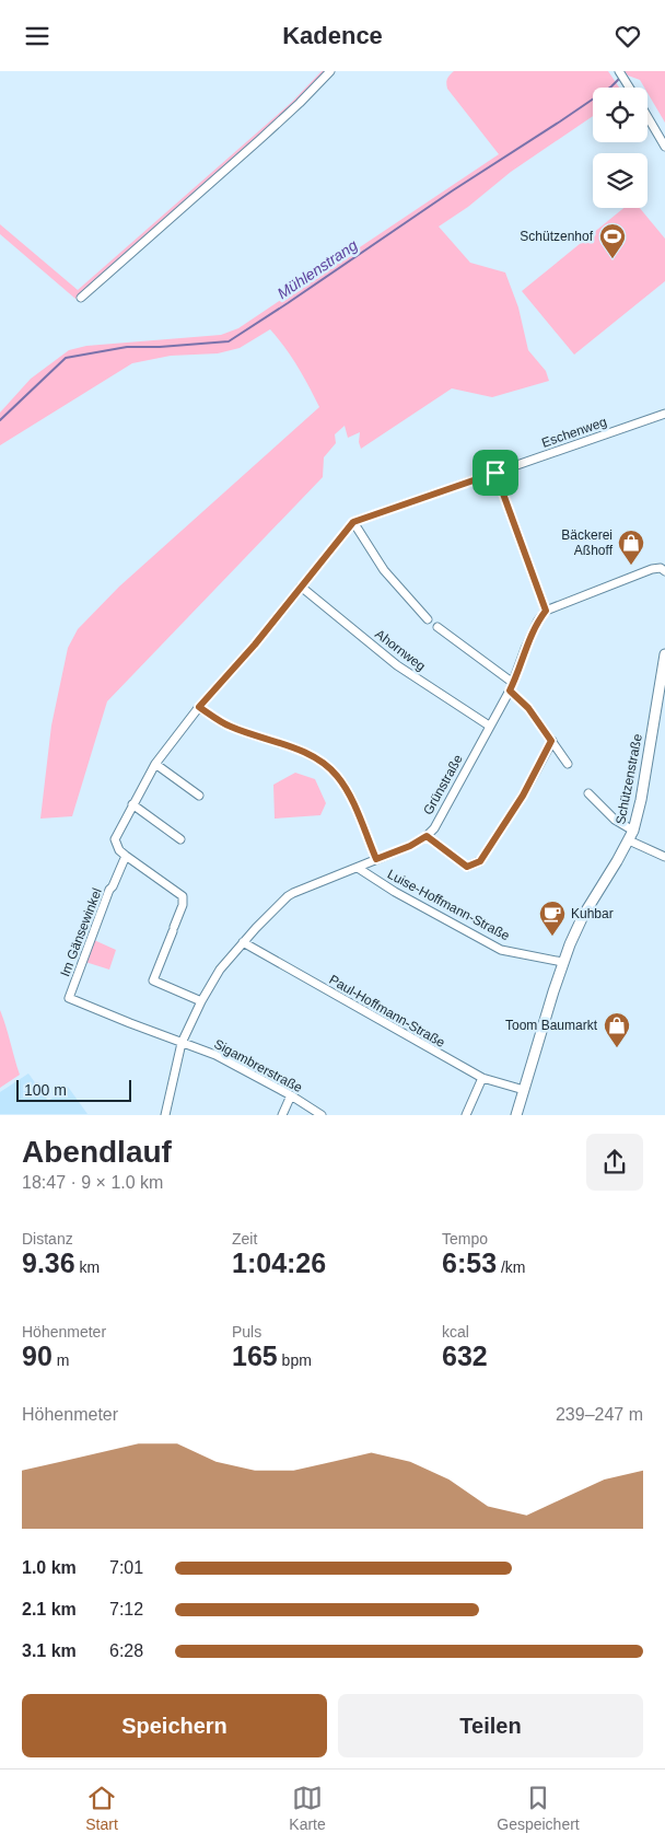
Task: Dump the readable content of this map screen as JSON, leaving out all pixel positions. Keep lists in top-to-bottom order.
{
  "streets": {
    "main road": ["Schützenstraße"],
    "street": [
      "Eschenweg",
      "Ahornweg",
      "Grünstraße",
      "Luise-Hoffmann-Straße",
      "Im Gänsewinkel",
      "Paul-Hoffmann-Straße",
      "Sigambrerstraße"
    ]
  },
  "crossings": [
    ["Ahornweg", "Grünstraße"],
    ["Schützenstraße", "Luise-Hoffmann-Straße"],
    ["Schützenstraße", "Paul-Hoffmann-Straße"],
    ["Grünstraße", "Luise-Hoffmann-Straße"],
    ["Grünstraße", "Im Gänsewinkel"],
    ["Grünstraße", "Paul-Hoffmann-Straße"],
    ["Grünstraße", "Sigambrerstraße"],
    ["Im Gänsewinkel", "Sigambrerstraße"]
  ],
  "water": ["Mühlenstrang"],
  "places": {
    "sports": ["Schützenhof"],
    "shop": ["Bäckerei Aßhoff", "Toom Baumarkt"],
    "cafe": ["Kuhbar"]
  },
  "scale_bar": "100 m",
  "page": {
    "header": "Kadence",
    "scale": "100 m",
    "heading": ["Abendlauf", "18:47 · 9 × 1.0 km"],
    "stats": [
      ["Distanz", "9.36 km"],
      ["Zeit", "1:04:26"],
      ["Tempo", "6:53 /km"],
      ["Höhenmeter", "90 m"],
      ["Puls", "165 bpm"],
      ["kcal", "632"]
    ],
    "chart": ["Höhenmeter", "239–247 m"],
    "list": [
      {
        "name": "1.0 km",
        "note": "7:01"
      },
      {
        "name": "2.1 km",
        "note": "7:12"
      },
      {
        "name": "3.1 km",
        "note": "6:28"
      }
    ],
    "buttons": ["Speichern", "Teilen"],
    "tabs": ["Start", "Karte", "Gespeichert"]
  }
}
